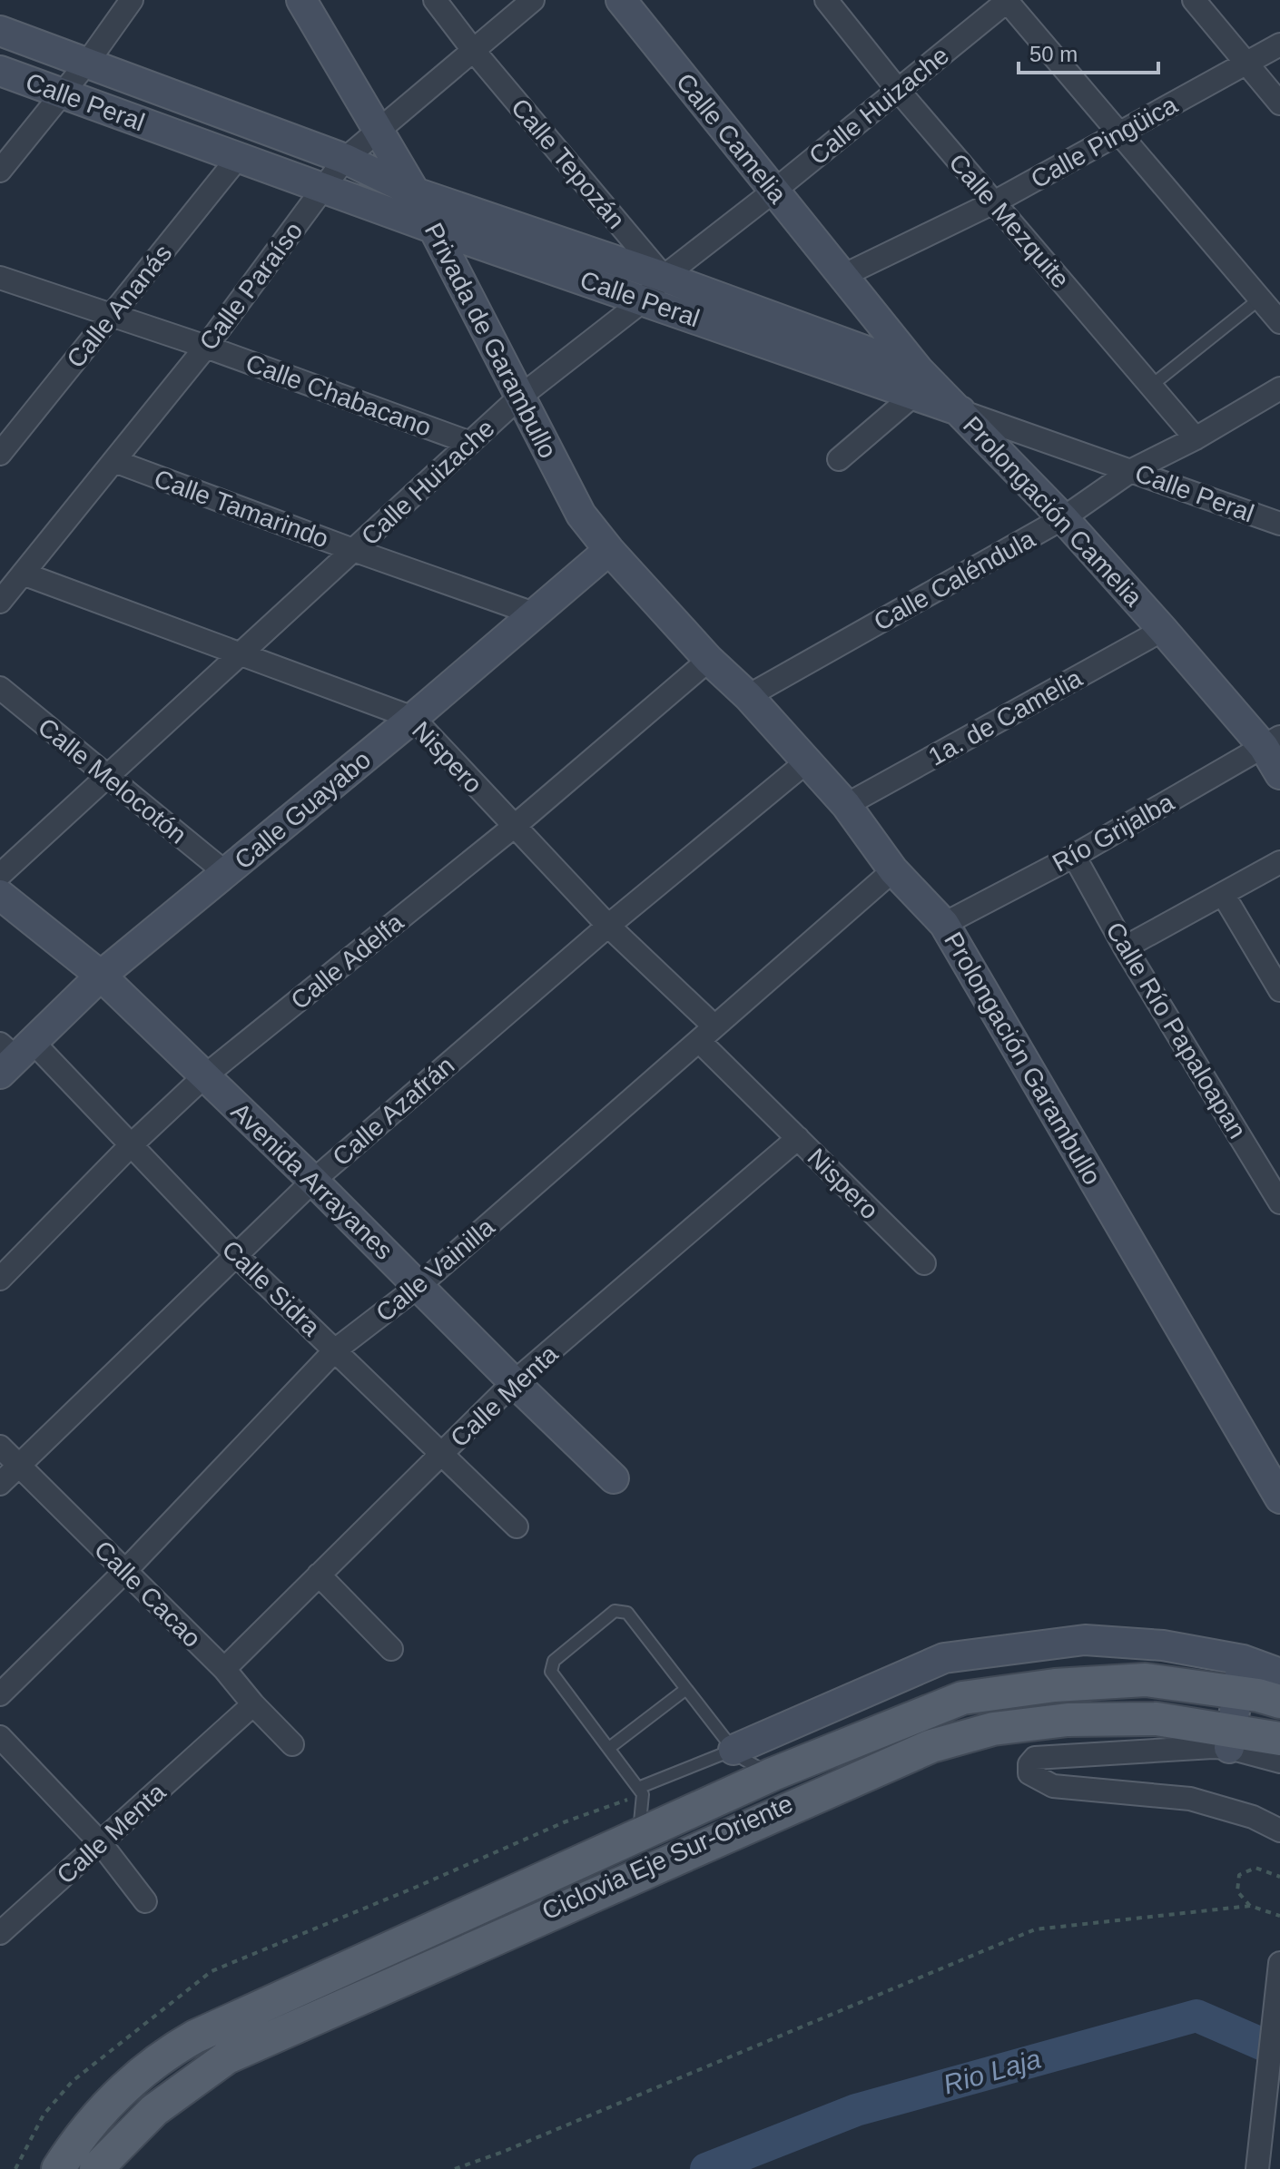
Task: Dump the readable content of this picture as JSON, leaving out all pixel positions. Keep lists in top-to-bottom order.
{
  "streets": {
    "main road": [
      "Calle Peral",
      "Calle Camelia",
      "Privada de Garambullo",
      "Prolongación Camelia",
      "Calle Guayabo",
      "Prolongación Garambullo",
      "Avenida Arrayanes"
    ],
    "street": [
      "Calle Huizache",
      "Calle Pingüica",
      "Calle Tepozán",
      "Calle Mezquite",
      "Calle Paraíso",
      "Calle Ananás",
      "Calle Chabacano",
      "Calle Tamarindo",
      "Calle Caléndula",
      "1a. de Camelia",
      "Nispero",
      "Calle Melocotón",
      "Río Grijalba",
      "Calle Adelfa",
      "Calle Río Papaloapan",
      "Calle Azafrán",
      "Calle Vainilla",
      "Calle Sidra",
      "Calle Menta",
      "Calle Cacao"
    ]
  },
  "crossings": [
    ["Calle Peral", "Calle Huizache"],
    ["Calle Peral", "Calle Tepozán"],
    ["Calle Peral", "Calle Paraíso"],
    ["Calle Peral", "Calle Ananás"],
    ["Calle Peral", "Privada de Garambullo"],
    ["Calle Peral", "Prolongación Camelia"],
    ["Calle Peral", "Calle Caléndula"],
    ["Calle Huizache", "Calle Camelia"],
    ["Calle Huizache", "Calle Tepozán"],
    ["Calle Huizache", "Calle Mezquite"],
    ["Calle Huizache", "Privada de Garambullo"],
    ["Calle Huizache", "Calle Chabacano"],
    ["Calle Huizache", "Calle Tamarindo"],
    ["Calle Huizache", "Nispero"],
    ["Calle Huizache", "Calle Melocotón"],
    ["Calle Camelia", "Calle Pingüica"],
    ["Calle Pingüica", "Calle Mezquite"],
    ["Calle Tepozán", "Calle Paraíso"],
    ["Calle Mezquite", "Calle Caléndula"],
    ["Calle Paraíso", "Privada de Garambullo"],
    ["Calle Paraíso", "Calle Chabacano"],
    ["Calle Paraíso", "Calle Tamarindo"],
    ["Calle Paraíso", "Nispero"],
    ["Calle Ananás", "Calle Chabacano"],
    ["Privada de Garambullo", "Calle Guayabo"],
    ["Privada de Garambullo", "Calle Adelfa"],
    ["Privada de Garambullo", "Prolongación Garambullo"],
    ["Calle Tamarindo", "Calle Guayabo"],
    ["Prolongación Camelia", "Calle Caléndula"],
    ["Prolongación Camelia", "1a. de Camelia"],
    ["Prolongación Camelia", "Río Grijalba"],
    ["Calle Caléndula", "Prolongación Garambullo"],
    ["1a. de Camelia", "Prolongación Garambullo"],
    ["Nispero", "Calle Guayabo"],
    ["Nispero", "Calle Adelfa"],
    ["Nispero", "Calle Azafrán"],
    ["Nispero", "Calle Vainilla"],
    ["Nispero", "Calle Menta"],
    ["Calle Melocotón", "Calle Guayabo"],
    ["Calle Guayabo", "Avenida Arrayanes"],
    ["Calle Guayabo", "Calle Sidra"],
    ["Río Grijalba", "Calle Río Papaloapan"],
    ["Río Grijalba", "Prolongación Garambullo"],
    ["Calle Adelfa", "Prolongación Garambullo"],
    ["Calle Adelfa", "Avenida Arrayanes"],
    ["Calle Adelfa", "Calle Sidra"],
    ["Prolongación Garambullo", "Calle Azafrán"],
    ["Prolongación Garambullo", "Calle Vainilla"],
    ["Calle Azafrán", "Avenida Arrayanes"],
    ["Calle Azafrán", "Calle Sidra"],
    ["Calle Azafrán", "Calle Cacao"],
    ["Avenida Arrayanes", "Calle Vainilla"],
    ["Avenida Arrayanes", "Calle Menta"],
    ["Calle Vainilla", "Calle Sidra"],
    ["Calle Vainilla", "Calle Cacao"],
    ["Calle Sidra", "Calle Menta"],
    ["Calle Menta", "Calle Cacao"]
  ],
  "water": ["Rio Laja"],
  "scale_bar": "50 m"
}
